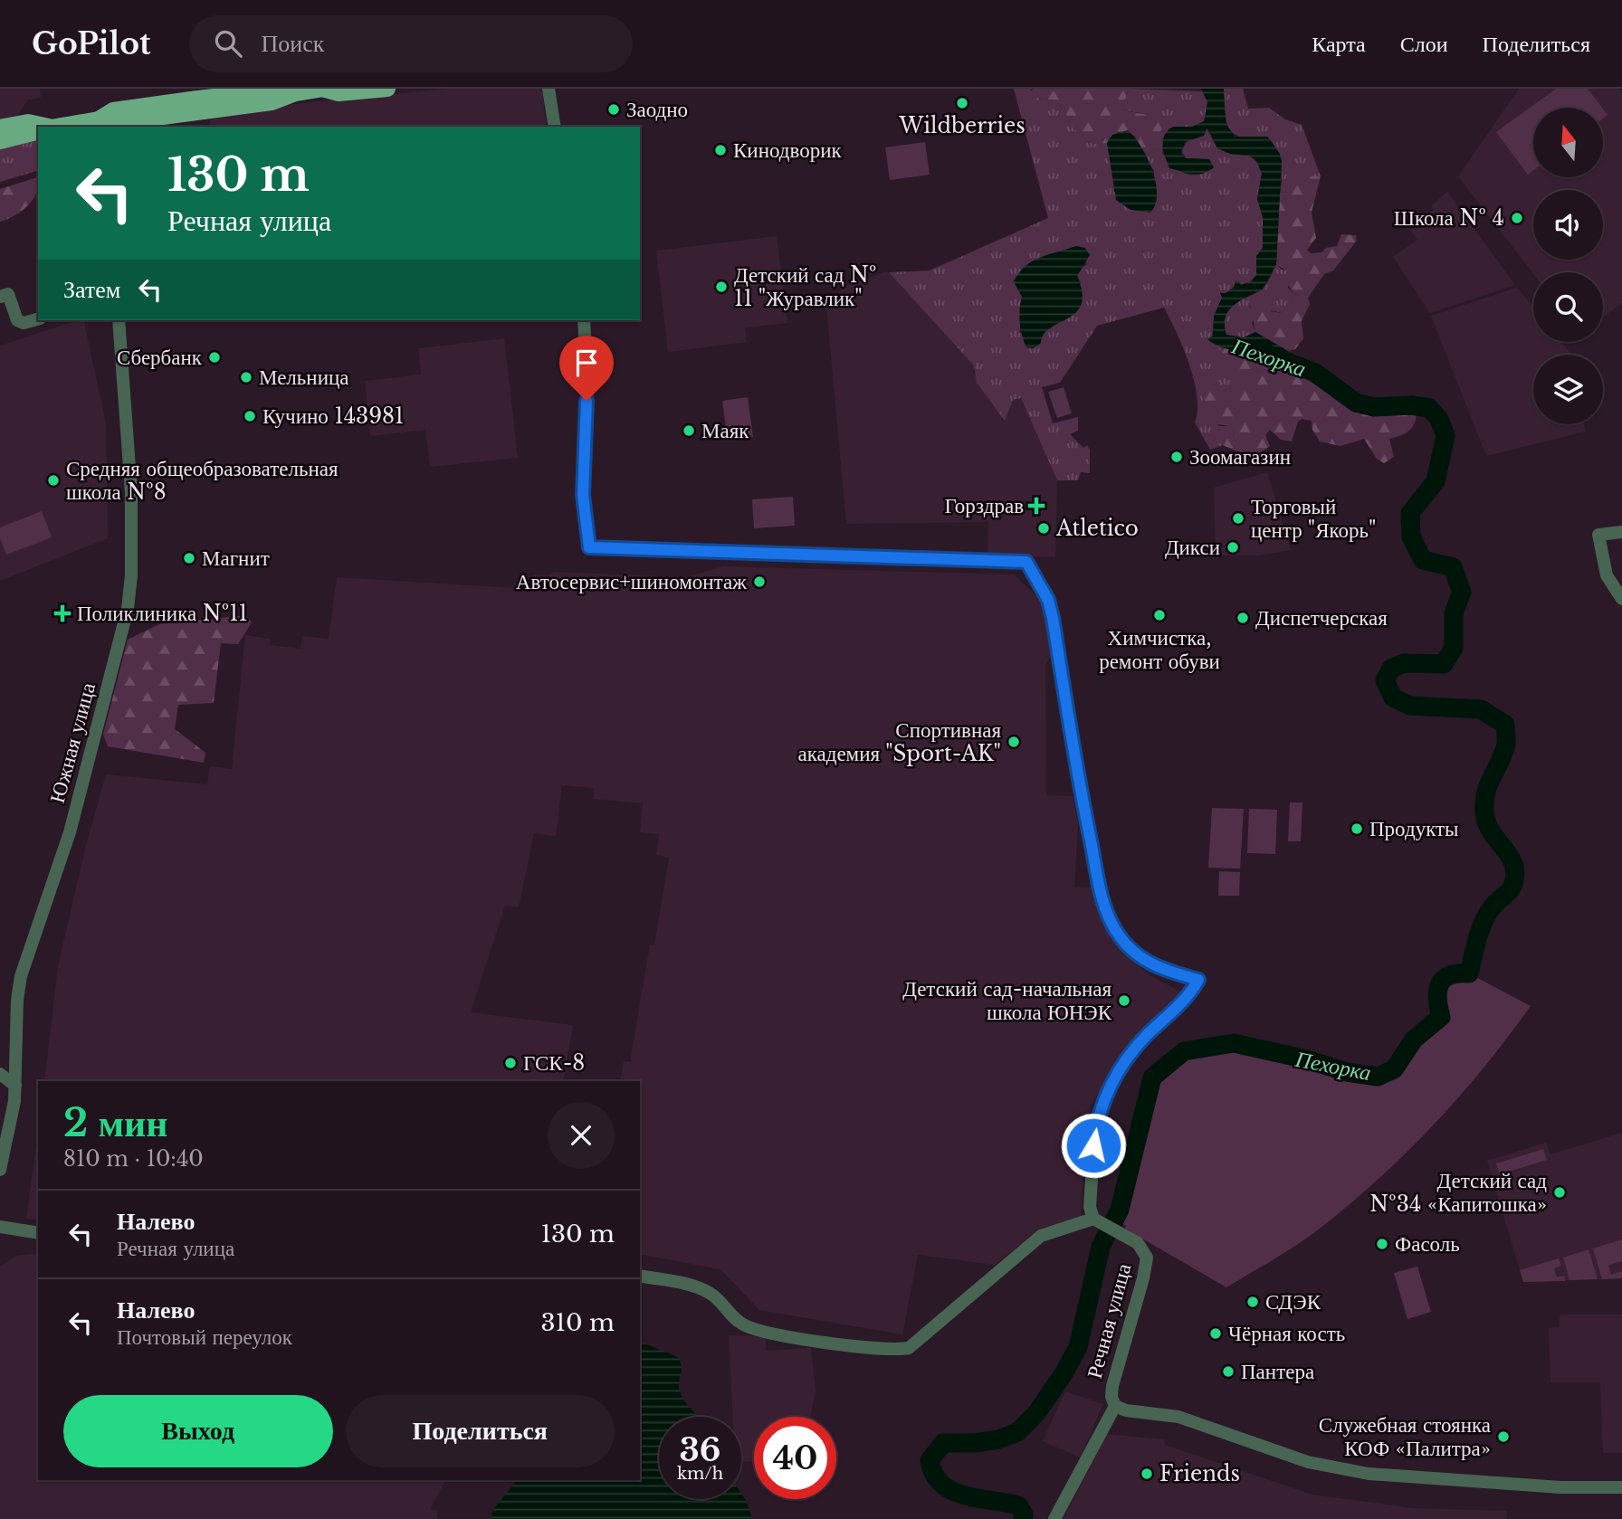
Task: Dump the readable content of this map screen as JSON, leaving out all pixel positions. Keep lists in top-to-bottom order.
{
  "streets": {
    "street": ["Южная улица", "Речная улица"]
  },
  "water": ["Пехорка"],
  "places": {
    "other": [
      "Wildberries",
      "Заодно",
      "Кинодворик",
      "Школа № 4",
      "Детский сад № 11 \"Журавлик\"",
      "Сбербанк",
      "Мельница",
      "Кучино 143981",
      "Маяк",
      "Зоомагазин",
      "Средняя общеобразовательная школа №8",
      "Торговый центр \"Якорь\"",
      "Atletico",
      "Дикси",
      "Магнит",
      "Автосервис+шиномонтаж",
      "Химчистка, ремонт обуви",
      "Диспетчерская",
      "Спортивная академия \"Sport-AK\"",
      "Продукты",
      "Детский сад-начальная школа ЮНЭК",
      "ГСК-8",
      "Детский сад №34 «Капитошка»",
      "Фасоль",
      "СДЭК",
      "Чёрная кость",
      "Пантера",
      "Служебная стоянка КОФ «Палитра»",
      "Friends"
    ],
    "health": ["Горздрав", "Поликлиника №11"]
  },
  "north": "top",
  "page": {
    "header": "GoPilot",
    "search": "Поиск",
    "nav": ["Карта", "Слои", "Поделиться"],
    "turn": ["130 m", "Речная улица"],
    "then": "Затем",
    "heading": ["2 мин", "810 m · 10:40"],
    "list": [
      {
        "name": "Налево",
        "note": "Речная улица",
        "value": "130 m"
      },
      {
        "name": "Налево",
        "note": "Почтовый переулок",
        "value": "310 m"
      }
    ],
    "buttons": ["Выход", "Поделиться"],
    "speed": "36 km/h",
    "limit": "40"
  }
}
